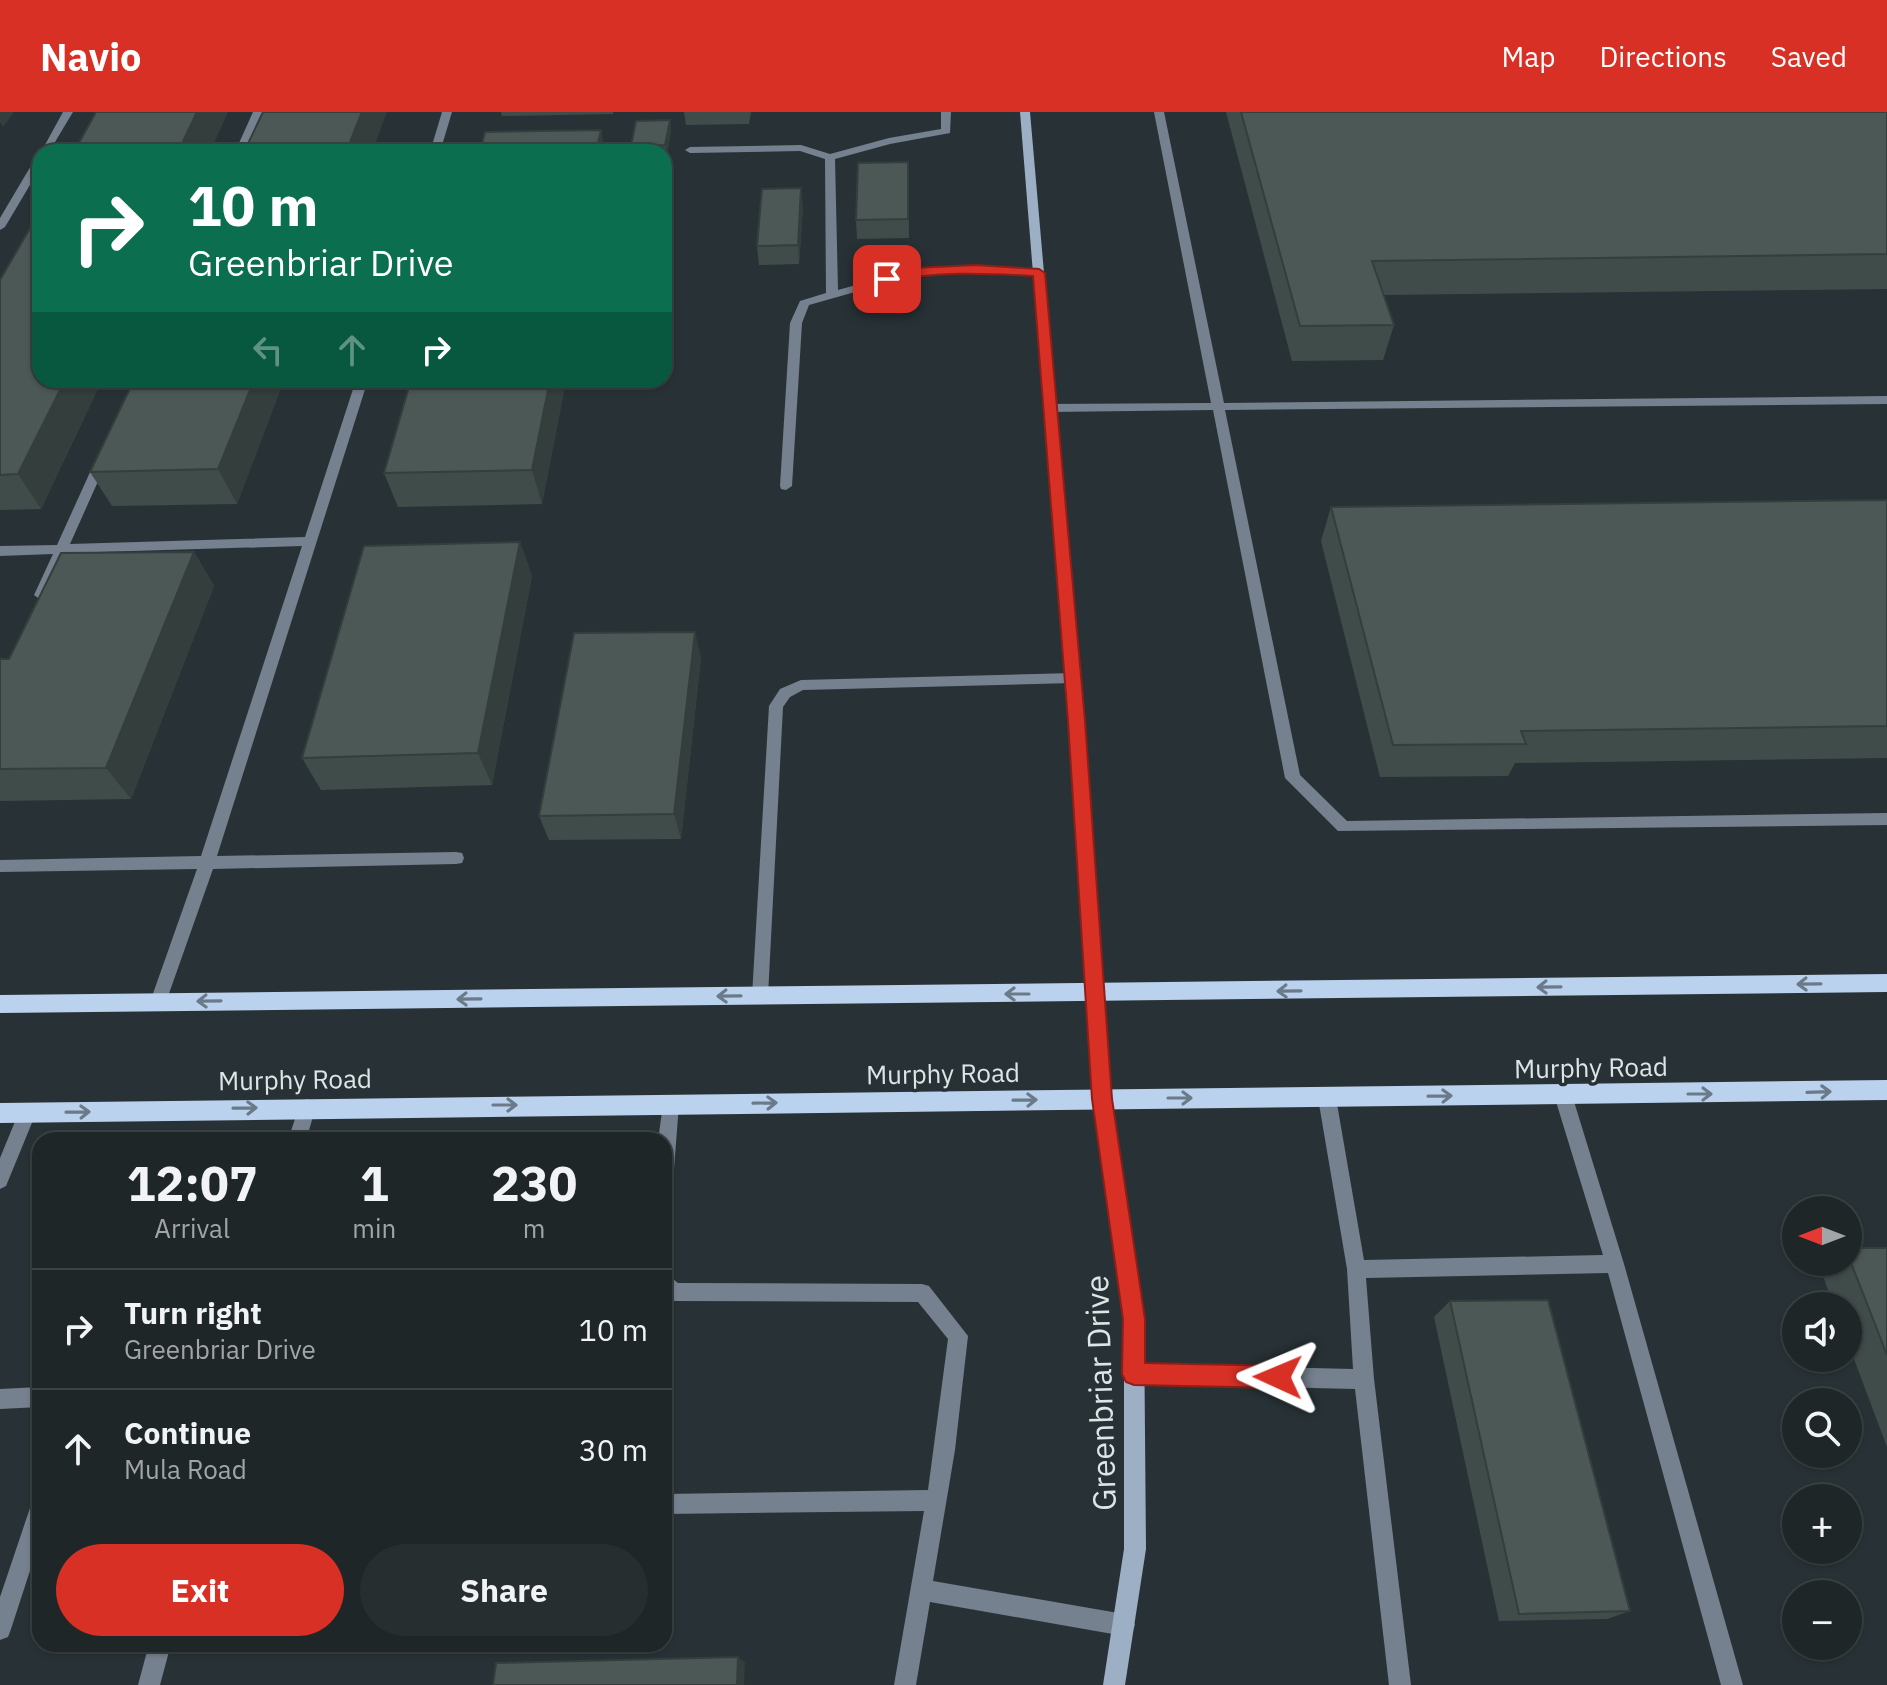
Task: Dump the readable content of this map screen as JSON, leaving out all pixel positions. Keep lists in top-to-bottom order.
{
  "streets": {
    "main road": ["Murphy Road"],
    "street": ["Greenbriar Drive"]
  },
  "crossings": [
    ["Murphy Road", "Greenbriar Drive"]
  ],
  "north": "left",
  "page": {
    "header": "Navio",
    "nav": ["Map", "Directions", "Saved"],
    "turn": ["10 m", "Greenbriar Drive"],
    "eta": [
      "12:07",
      "Arrival",
      "1",
      "min",
      "230",
      "m"
    ],
    "map_buttons": ["+", "−"],
    "list": [
      {
        "name": "Turn right",
        "note": "Greenbriar Drive",
        "value": "10 m"
      },
      {
        "name": "Continue",
        "note": "Mula Road",
        "value": "30 m"
      }
    ],
    "buttons": ["Exit", "Share"]
  }
}
